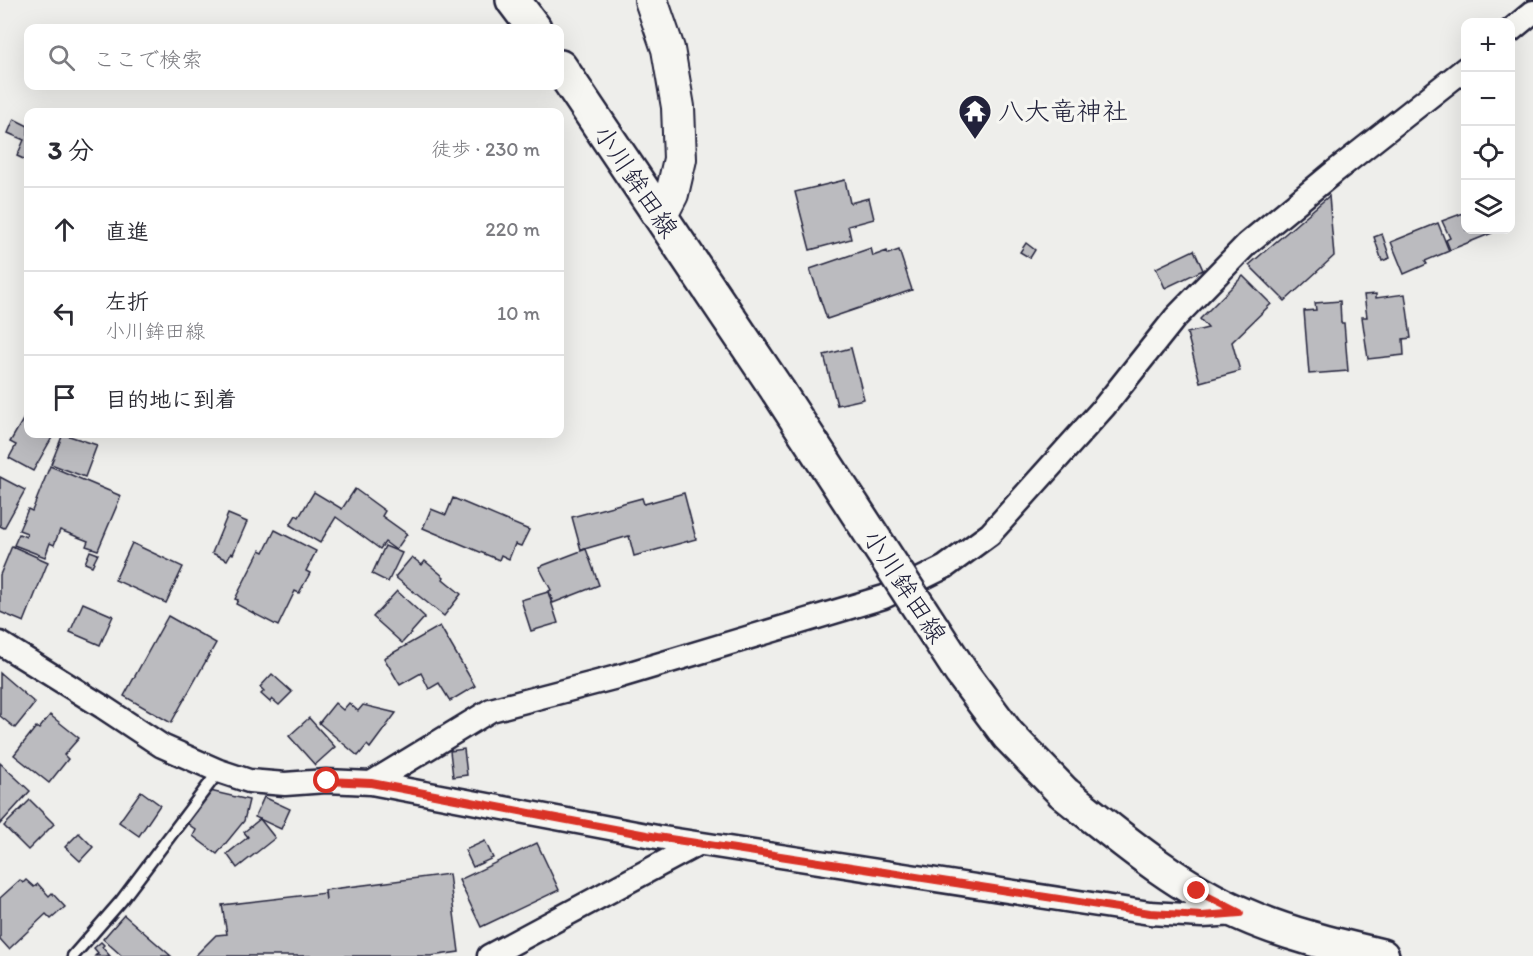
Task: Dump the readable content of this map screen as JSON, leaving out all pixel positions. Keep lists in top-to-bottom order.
{
  "streets": {
    "main road": ["小川鉾田線"]
  },
  "places": {
    "temple": ["八大竜神社"]
  },
  "page": {
    "map_buttons": ["+", "−"],
    "search": "ここで検索",
    "heading": ["3 分", "徒歩 · 230 m"],
    "list": [
      ["直進", "220 m"],
      ["左折", "小川鉾田線", "10 m"],
      "目的地に到着"
    ]
  }
}
